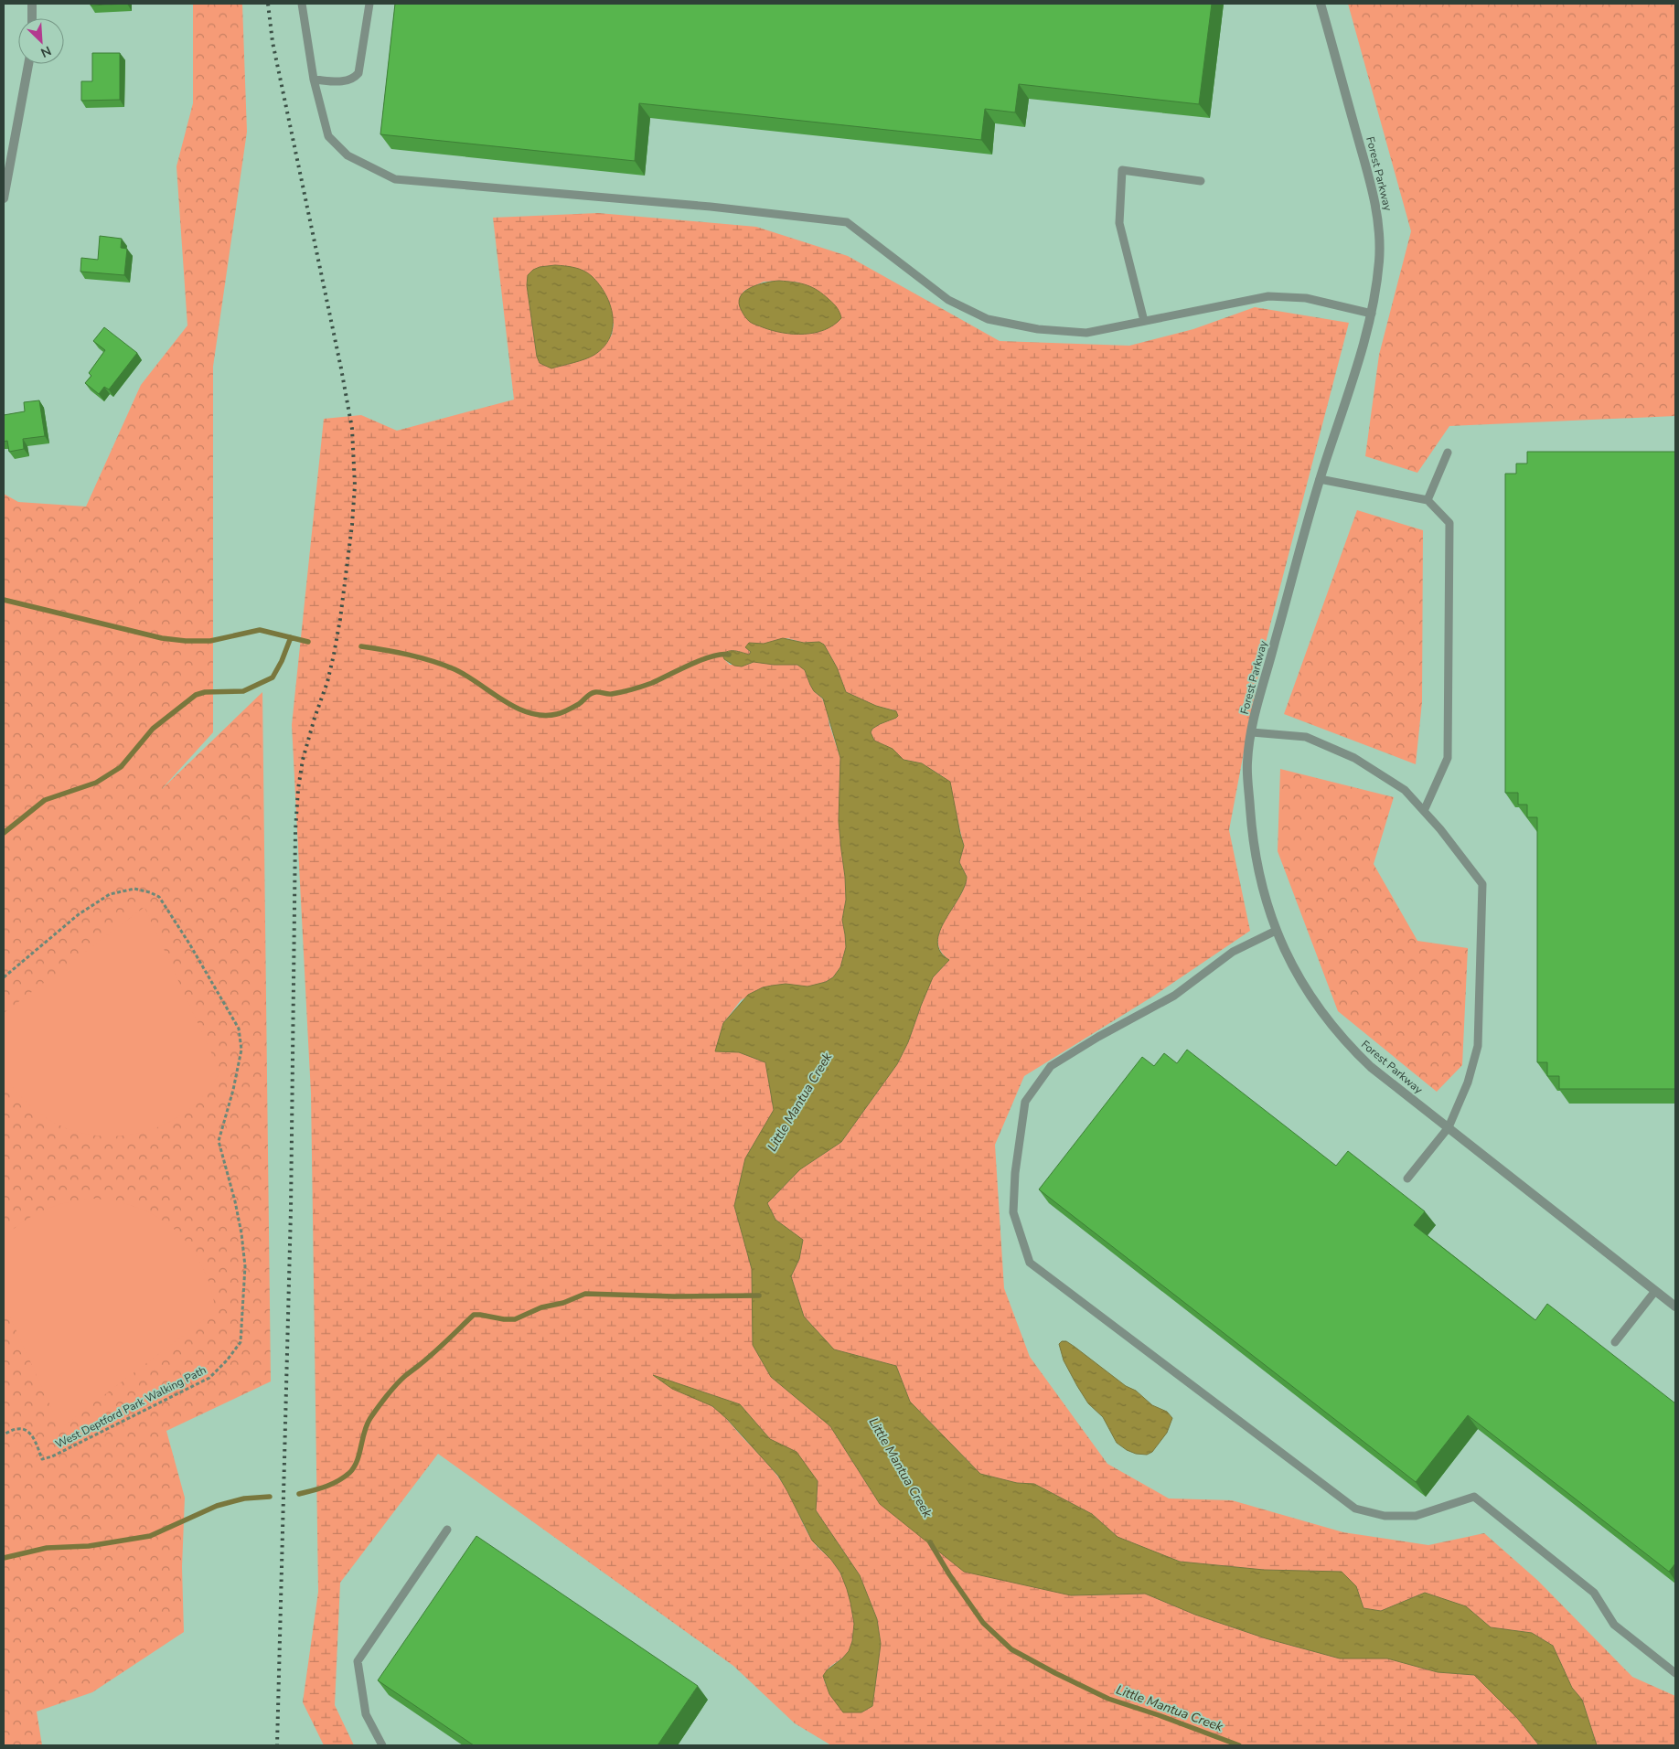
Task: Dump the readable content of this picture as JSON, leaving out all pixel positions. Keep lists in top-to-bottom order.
{
  "streets": {
    "street": ["Forest Parkway"],
    "path": ["West Deptford Park Walking Path"]
  },
  "water": ["Little Mantua Creek"],
  "north": "bottom right"
}
